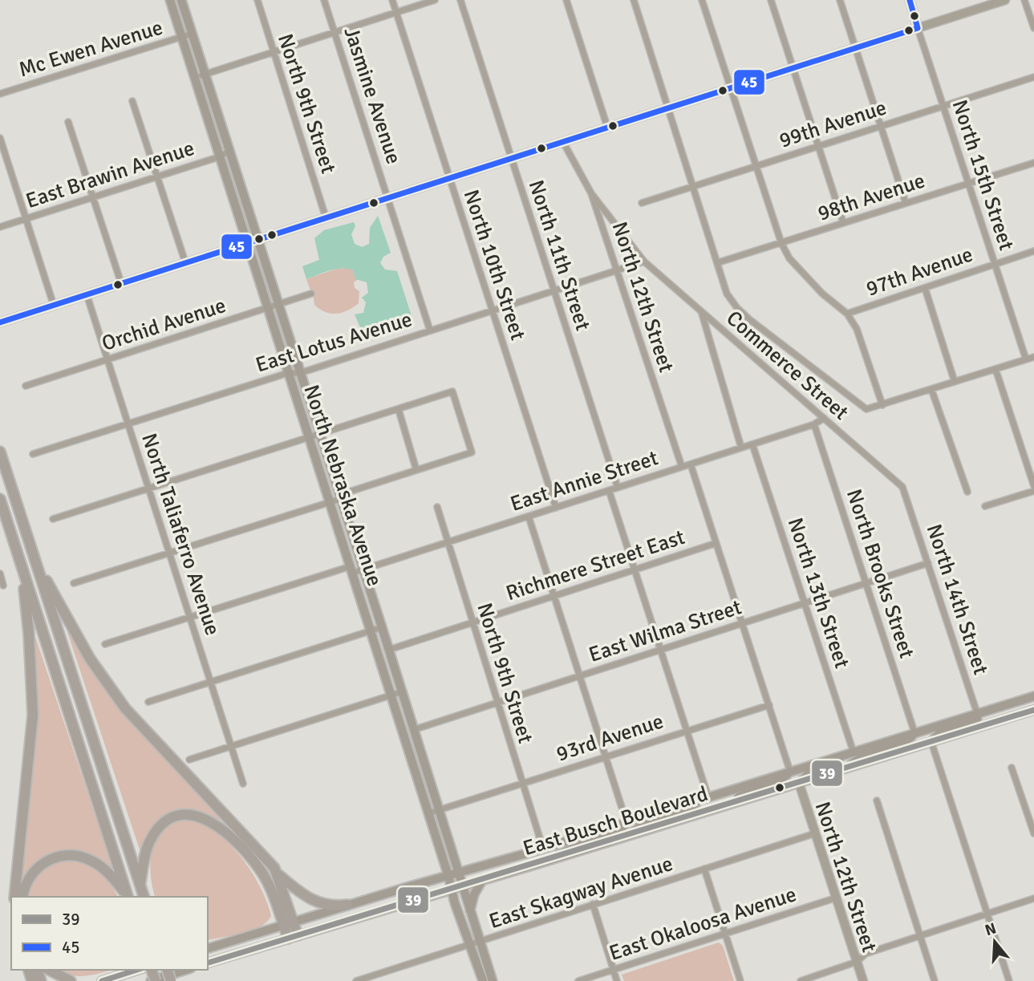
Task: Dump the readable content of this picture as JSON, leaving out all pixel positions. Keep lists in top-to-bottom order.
{
  "streets": {
    "main road": ["North Nebraska Avenue", "East Busch Boulevard"],
    "street": [
      "Mc Ewen Avenue",
      "Jasmine Avenue",
      "North 9th Street",
      "99th Avenue",
      "East Brawin Avenue",
      "North 15th Street",
      "98th Avenue",
      "North 11th Street",
      "North 10th Street",
      "97th Avenue",
      "North 12th Street",
      "Orchid Avenue",
      "East Lotus Avenue",
      "Commerce Street",
      "East Annie Street",
      "North Taliaferro Avenue",
      "Richmere Street East",
      "North Brooks Street",
      "North 13th Street",
      "North 14th Street",
      "East Wilma Street",
      "93rd Avenue",
      "East Skagway Avenue",
      "East Okaloosa Avenue"
    ]
  },
  "crossings": [
    ["Mc Ewen Avenue", "North Nebraska Avenue"],
    ["Jasmine Avenue", "East Lotus Avenue"],
    ["North 9th Street", "East Annie Street"],
    ["North 9th Street", "Richmere Street East"],
    ["North 9th Street", "East Wilma Street"],
    ["North 9th Street", "93rd Avenue"],
    ["North 9th Street", "East Busch Boulevard"],
    ["99th Avenue", "North 15th Street"],
    ["East Brawin Avenue", "North Nebraska Avenue"],
    ["North 15th Street", "98th Avenue"],
    ["North 15th Street", "97th Avenue"],
    ["North 11th Street", "East Lotus Avenue"],
    ["North 11th Street", "East Annie Street"],
    ["North 10th Street", "East Lotus Avenue"],
    ["North 10th Street", "East Annie Street"],
    ["North 12th Street", "East Lotus Avenue"],
    ["North 12th Street", "Commerce Street"],
    ["North 12th Street", "East Annie Street"],
    ["North 12th Street", "East Busch Boulevard"],
    ["North 12th Street", "East Skagway Avenue"],
    ["North 12th Street", "East Okaloosa Avenue"],
    ["Orchid Avenue", "North Nebraska Avenue"],
    ["Orchid Avenue", "North Taliaferro Avenue"],
    ["East Lotus Avenue", "Commerce Street"],
    ["East Lotus Avenue", "North Nebraska Avenue"],
    ["East Lotus Avenue", "North Taliaferro Avenue"],
    ["Commerce Street", "East Annie Street"],
    ["Commerce Street", "North 14th Street"],
    ["East Annie Street", "North Nebraska Avenue"],
    ["East Annie Street", "North Taliaferro Avenue"],
    ["East Annie Street", "North Brooks Street"],
    ["East Annie Street", "North 13th Street"],
    ["North Nebraska Avenue", "Richmere Street East"],
    ["North Nebraska Avenue", "East Wilma Street"],
    ["North Nebraska Avenue", "93rd Avenue"],
    ["North Nebraska Avenue", "East Busch Boulevard"],
    ["North Nebraska Avenue", "East Skagway Avenue"],
    ["North Brooks Street", "East Wilma Street"],
    ["North Brooks Street", "East Busch Boulevard"],
    ["North 13th Street", "East Wilma Street"],
    ["North 13th Street", "East Busch Boulevard"],
    ["North 14th Street", "East Wilma Street"],
    ["North 14th Street", "East Busch Boulevard"]
  ],
  "lines": ["transit line 45", "transit line 39"],
  "legend": ["39", "45"],
  "north": "top"
}
